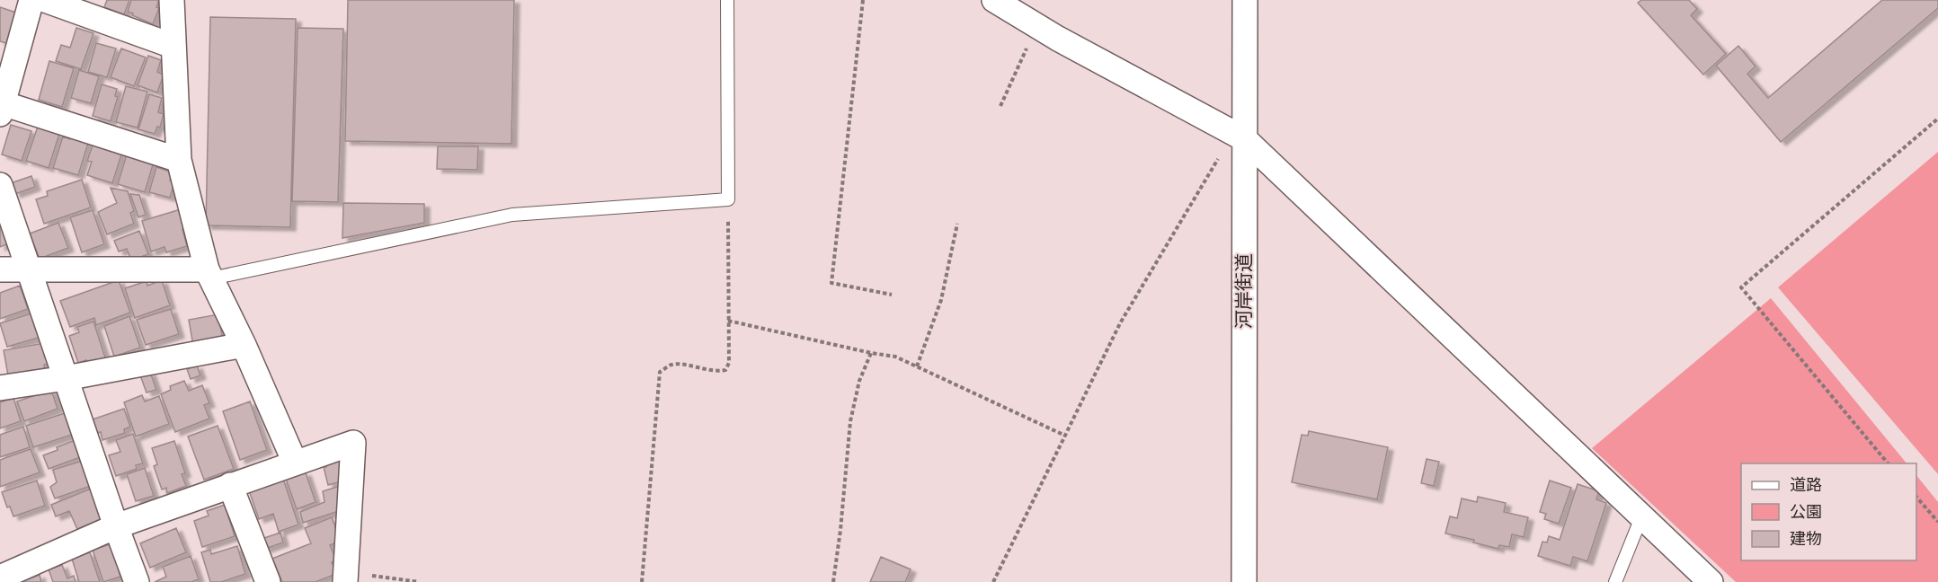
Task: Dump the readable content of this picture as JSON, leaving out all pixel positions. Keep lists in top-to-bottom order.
{
  "streets": {
    "street": ["河岸街道"]
  },
  "legend": ["道路", "公園", "建物"]
}
